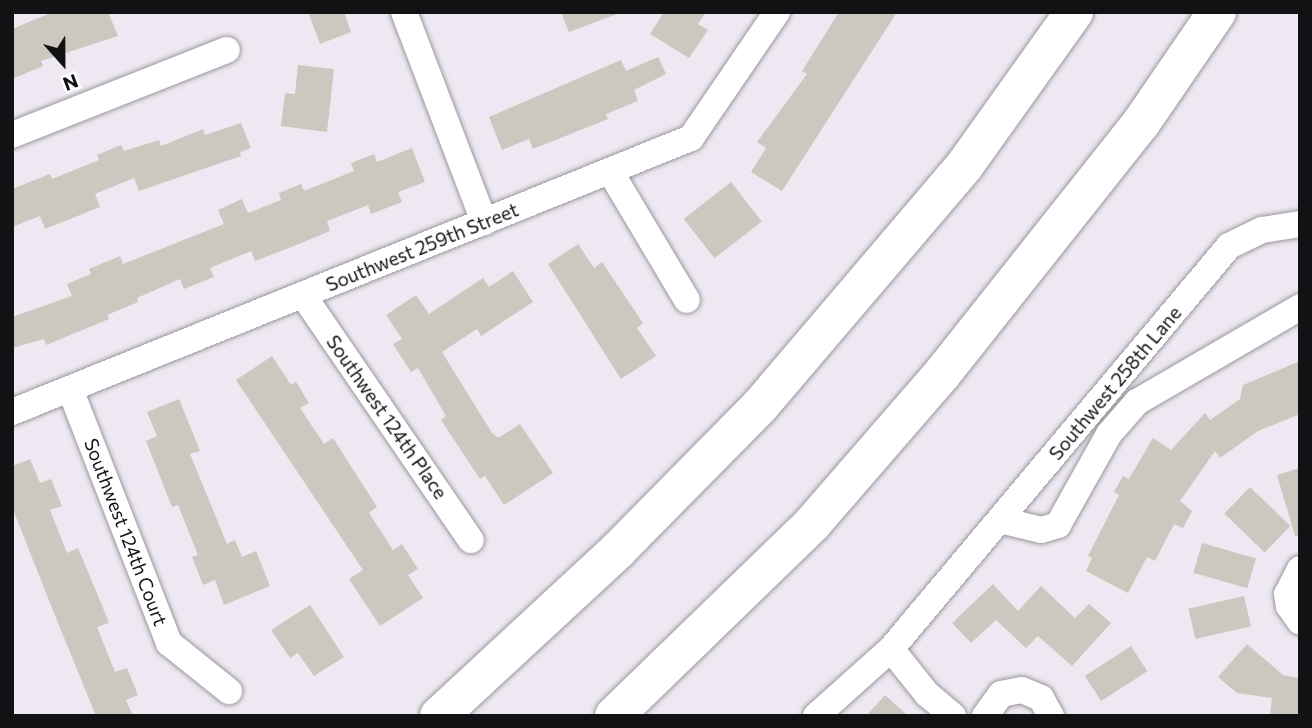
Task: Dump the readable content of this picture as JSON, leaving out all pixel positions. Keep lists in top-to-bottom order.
{
  "streets": {
    "street": [
      "Southwest 259th Street",
      "Southwest 258th Lane",
      "Southwest 124th Place",
      "Southwest 124th Court"
    ]
  },
  "crossings": [
    ["Southwest 259th Street", "Southwest 124th Place"],
    ["Southwest 259th Street", "Southwest 124th Court"]
  ],
  "north": "bottom"
}
